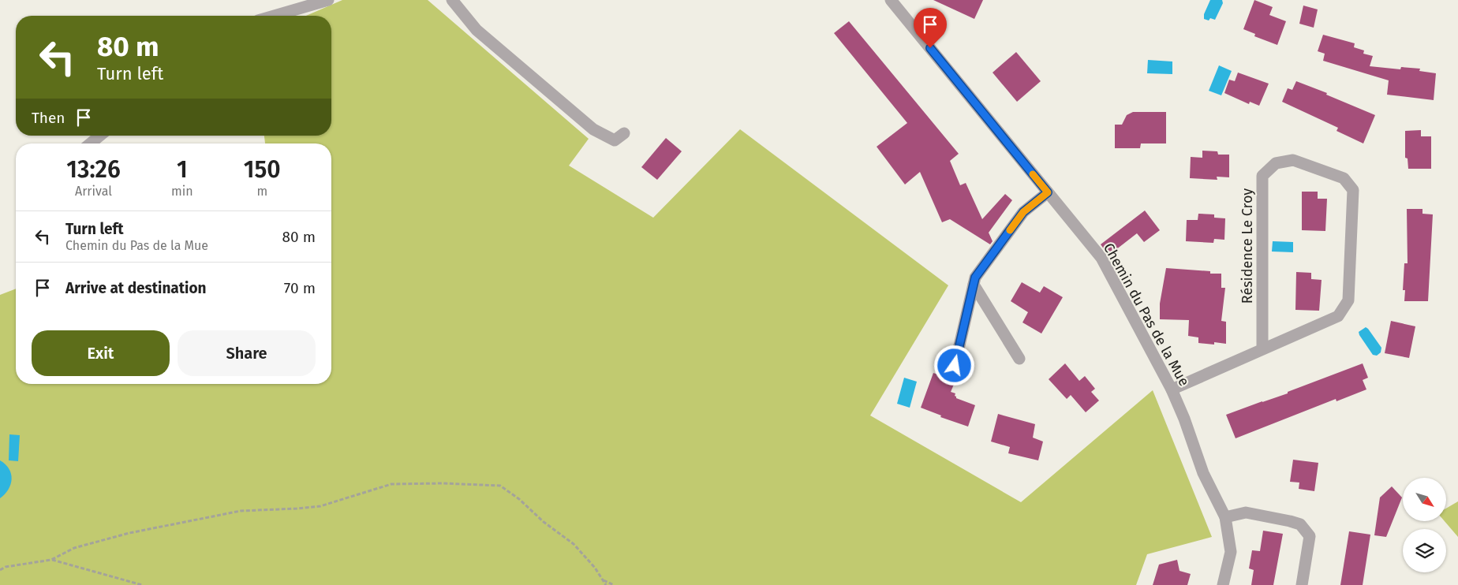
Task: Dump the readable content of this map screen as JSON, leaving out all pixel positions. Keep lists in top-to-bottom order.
{
  "streets": {
    "street": ["Résidence Le Croy", "Chemin du Pas de la Mue"]
  },
  "crossings": [
    ["Résidence Le Croy", "Chemin du Pas de la Mue"]
  ],
  "north": "bottom right",
  "page": {
    "turn": ["80 m", "Turn left"],
    "then": "Then",
    "eta": [
      "13:26",
      "Arrival",
      "1",
      "min",
      "150",
      "m"
    ],
    "list": [
      {
        "name": "Turn left",
        "note": "Chemin du Pas de la Mue",
        "value": "80 m"
      },
      {
        "name": "Arrive at destination",
        "value": "70 m"
      }
    ],
    "buttons": ["Exit", "Share"]
  }
}
